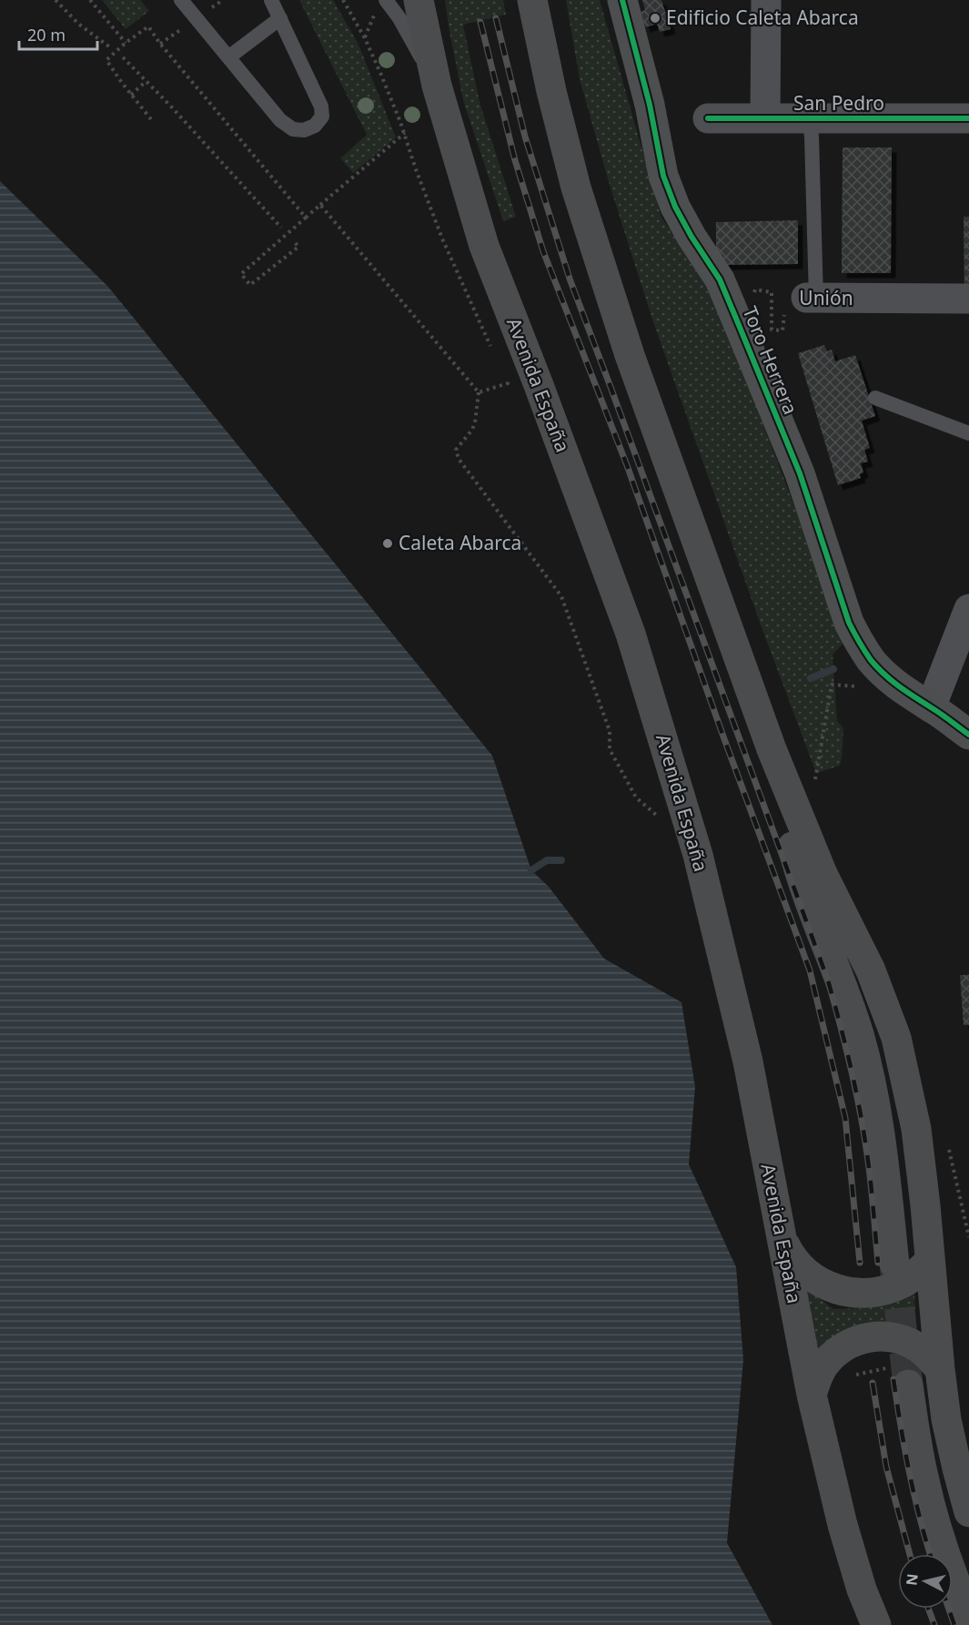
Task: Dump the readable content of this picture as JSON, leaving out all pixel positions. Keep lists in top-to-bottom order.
{
  "streets": {
    "main road": ["Avenida España"],
    "street": ["San Pedro", "Unión", "Toro Herrera"]
  },
  "crossings": [
    ["Unión", "Toro Herrera"]
  ],
  "places": ["Edificio Caleta Abarca", "Caleta Abarca"],
  "scale_bar": "20 m",
  "north": "left"
}
